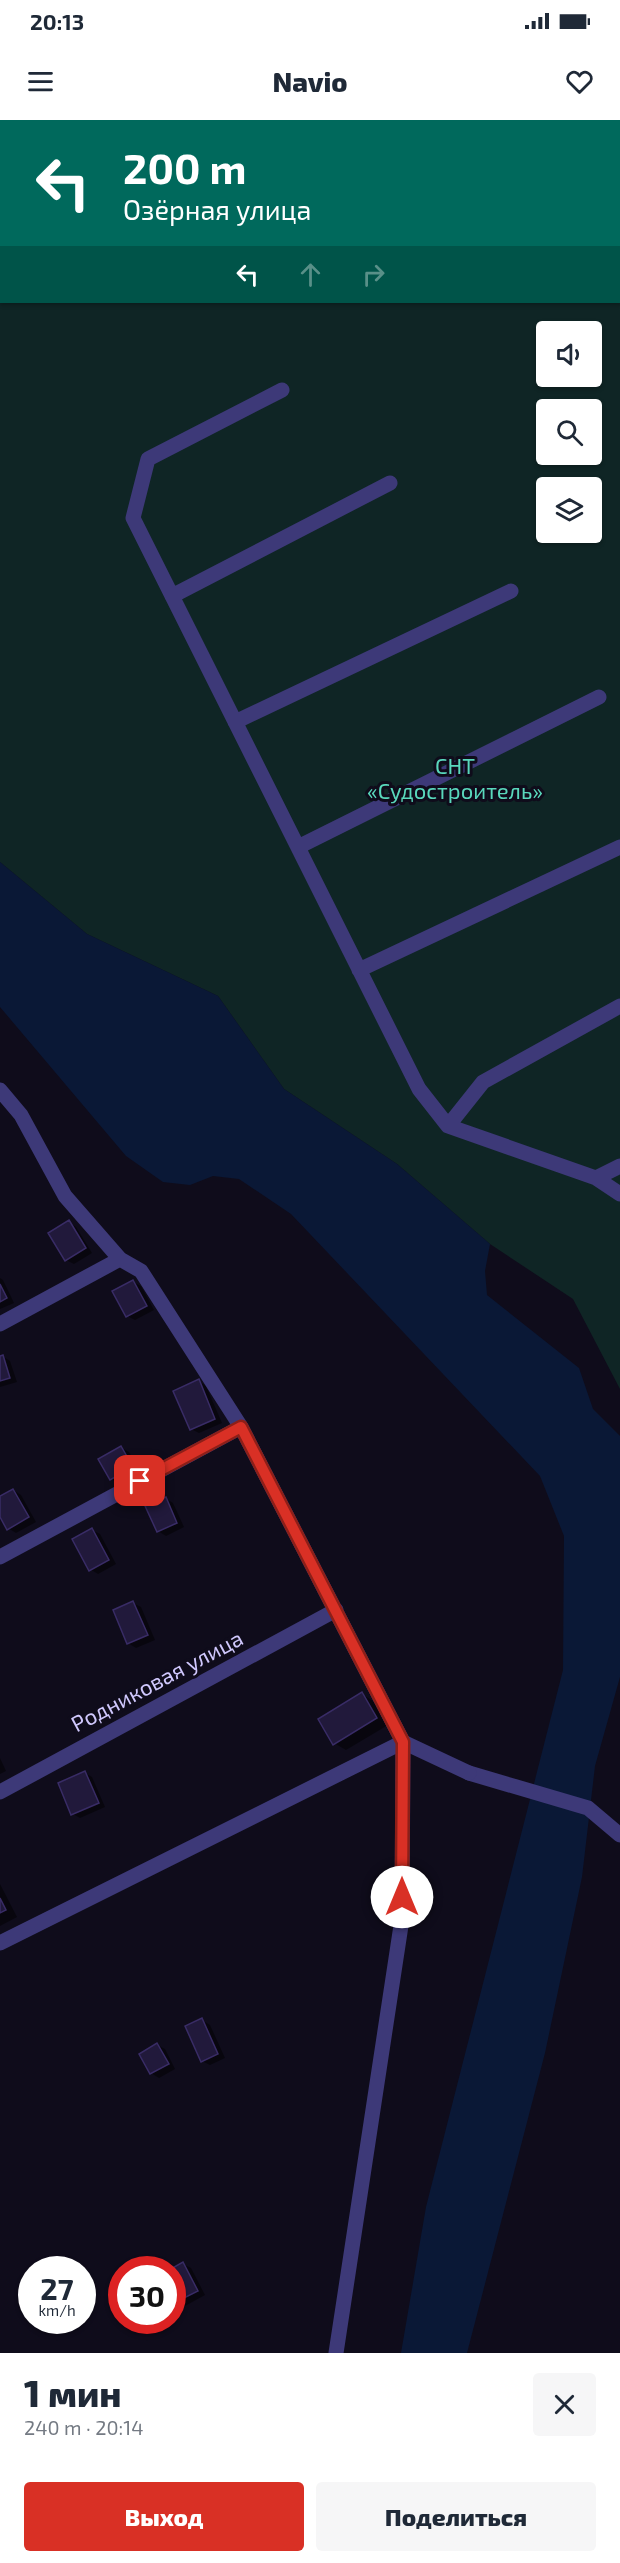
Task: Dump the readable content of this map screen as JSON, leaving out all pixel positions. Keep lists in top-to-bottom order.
{
  "streets": {
    "street": ["Родниковая улица"]
  },
  "parks": ["СНТ «Судостроитель»"],
  "page": {
    "status": "20:13",
    "header": "Navio",
    "turn": ["200 m", "Озёрная улица"],
    "speed": "27 km/h",
    "limit": "30",
    "heading": ["1 мин", "240 m · 20:14"],
    "buttons": ["Выход", "Поделиться"]
  }
}
